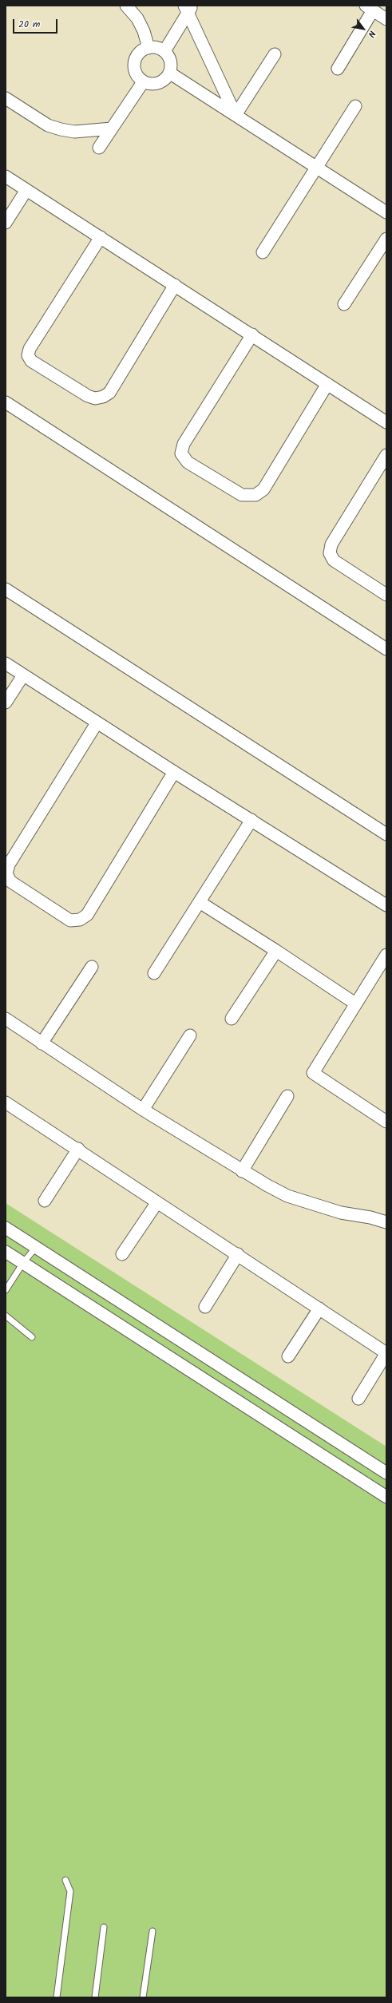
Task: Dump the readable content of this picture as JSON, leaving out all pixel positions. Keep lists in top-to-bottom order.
{
  "scale_bar": "20 m",
  "north": "bottom right"
}
